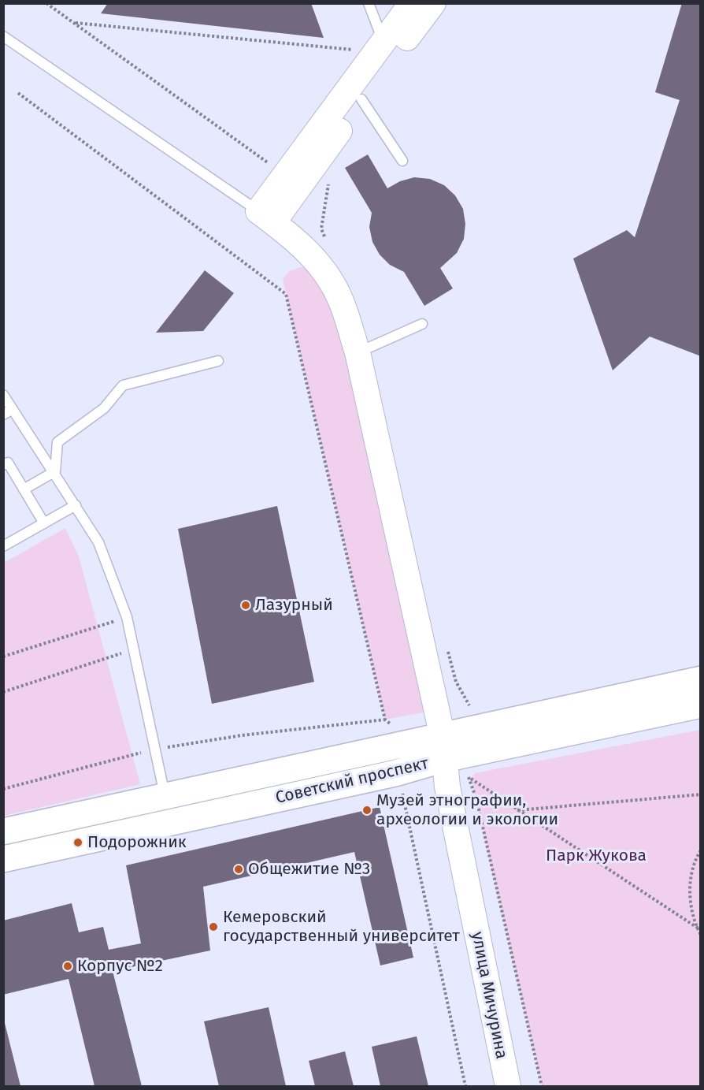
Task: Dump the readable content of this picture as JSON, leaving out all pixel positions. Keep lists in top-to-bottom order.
{
  "streets": {
    "main road": ["Советский проспект", "улица Мичурина"]
  },
  "crossings": [
    ["Советский проспект", "улица Мичурина"]
  ],
  "parks": ["Парк Жукова"],
  "places": [
    "Лазурный",
    "Музей этнографии, археологии и экологии",
    "Подорожник",
    "Общежитие №3",
    "Кемеровский государственный университет",
    "Корпус №2"
  ]
}
